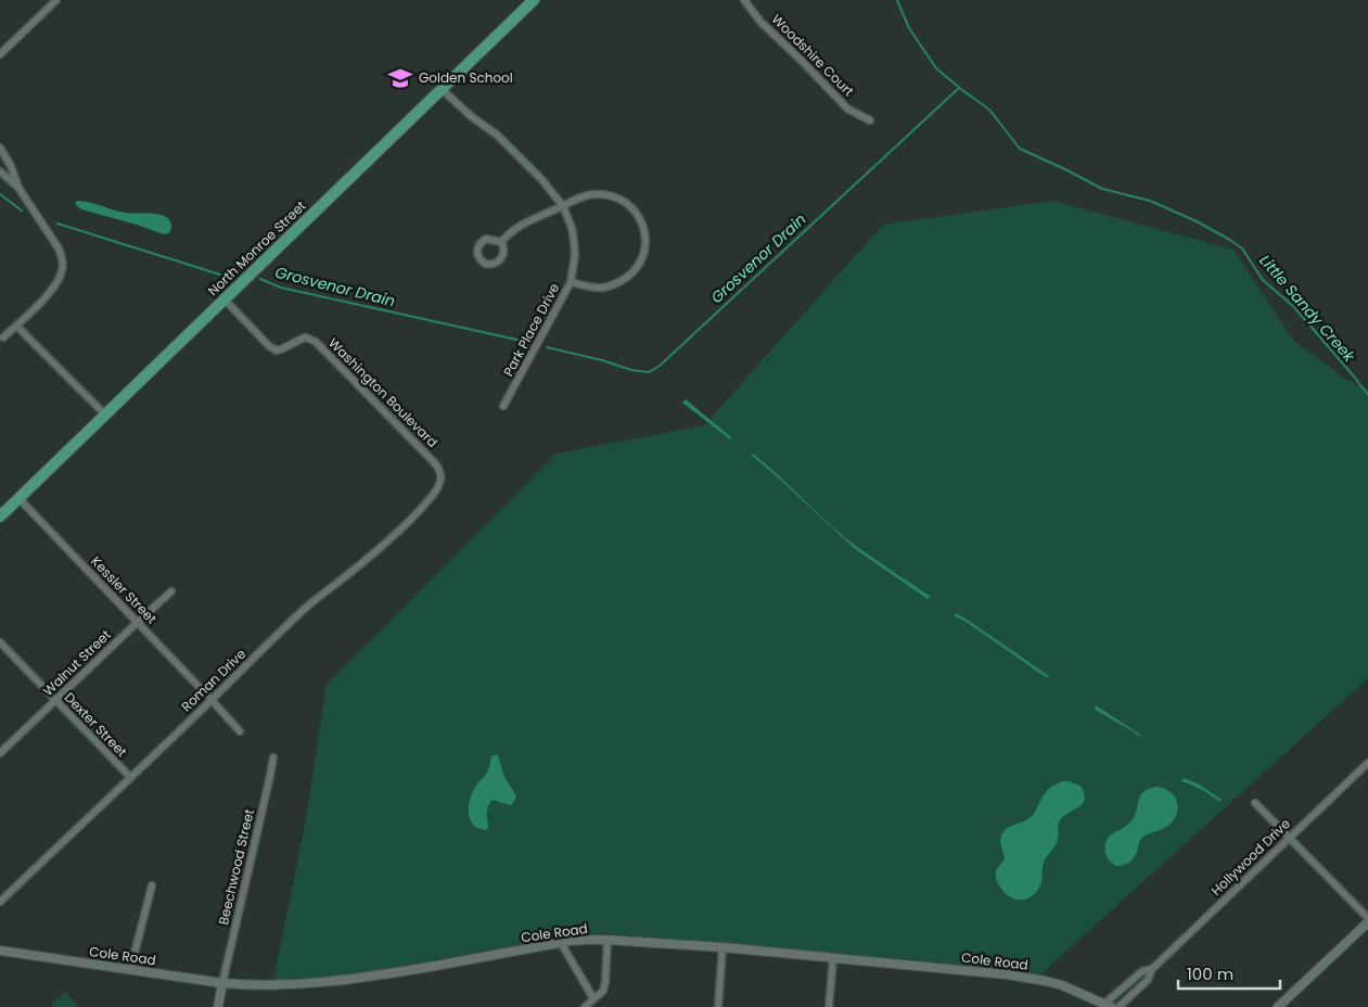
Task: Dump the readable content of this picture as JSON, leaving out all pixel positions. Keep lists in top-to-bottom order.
{
  "streets": {
    "main road": ["North Monroe Street"],
    "street": [
      "Woodshire Court",
      "Park Place Drive",
      "Washington Boulevard",
      "Kessler Street",
      "Walnut Street",
      "Roman Drive",
      "Dexter Street",
      "Hollywood Drive",
      "Beechwood Street",
      "Cole Road"
    ]
  },
  "crossings": [
    ["North Monroe Street", "Park Place Drive"],
    ["North Monroe Street", "Washington Boulevard"],
    ["North Monroe Street", "Kessler Street"],
    ["Washington Boulevard", "Roman Drive"],
    ["Kessler Street", "Walnut Street"],
    ["Kessler Street", "Roman Drive"],
    ["Walnut Street", "Dexter Street"],
    ["Roman Drive", "Dexter Street"],
    ["Hollywood Drive", "Cole Road"],
    ["Beechwood Street", "Cole Road"]
  ],
  "water": ["Grosvenor Drain", "Little Sandy Creek"],
  "places": {
    "school or university": ["Golden School"]
  },
  "scale_bar": "100 m"
}
